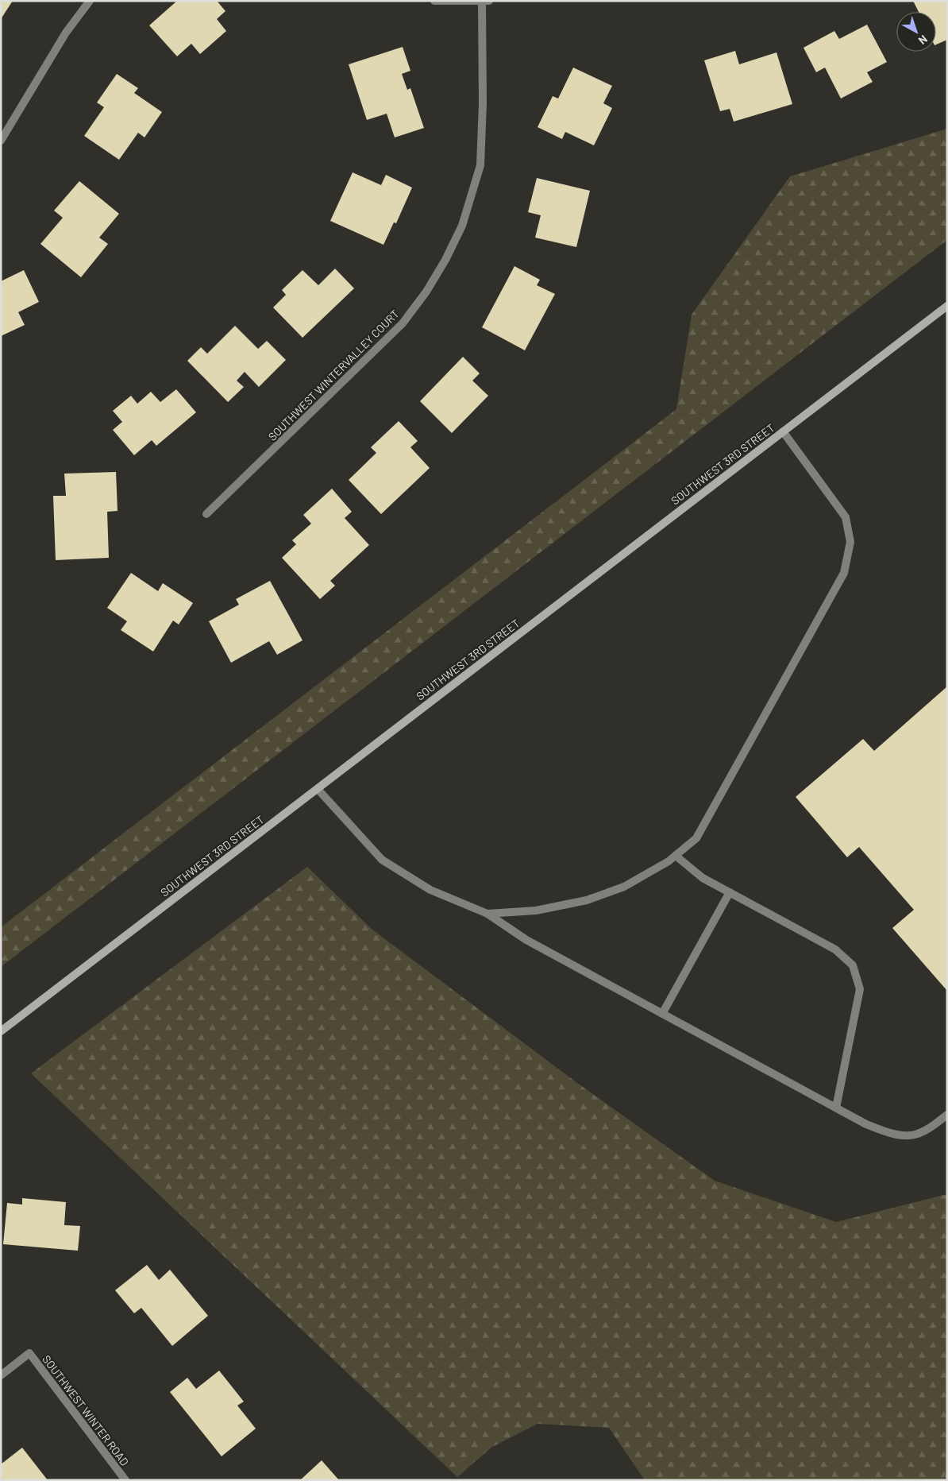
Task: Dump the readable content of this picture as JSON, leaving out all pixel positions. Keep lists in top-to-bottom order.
{
  "streets": {
    "main road": ["SOUTHWEST 3RD STREET"],
    "street": ["SOUTHWEST WINTERVALLEY COURT", "SOUTHWEST WINTER ROAD"]
  },
  "north": "bottom right"
}
